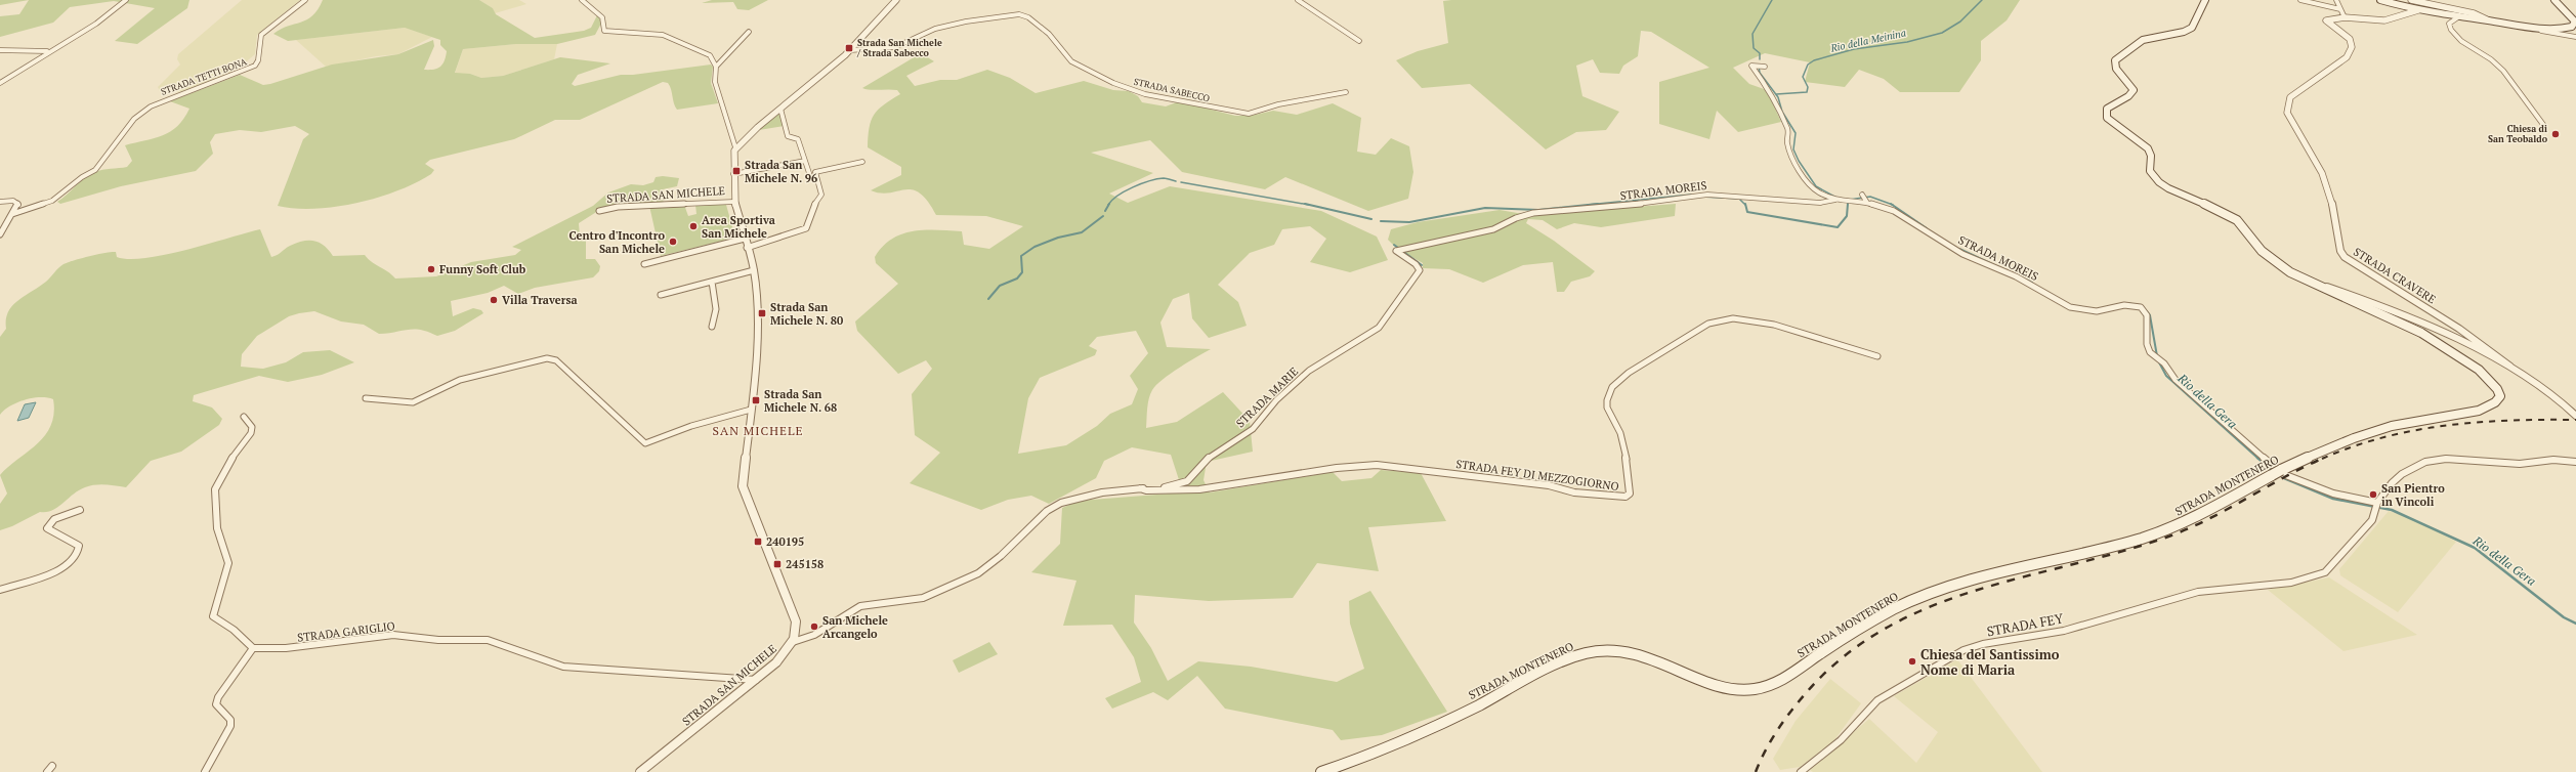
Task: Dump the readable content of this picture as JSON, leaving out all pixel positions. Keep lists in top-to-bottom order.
{
  "streets": {
    "main road": ["STRADA MONTENERO"],
    "street": [
      "STRADA TETTI BONA",
      "STRADA SABECCO",
      "STRADA MOREIS",
      "STRADA SAN MICHELE",
      "STRADA CRAVERE",
      "STRADA MARIE",
      "STRADA FEY DI MEZZOGIORNO",
      "STRADA FEY",
      "STRADA GARIGLIO"
    ]
  },
  "crossings": [
    ["STRADA MOREIS", "STRADA MARIE"],
    ["STRADA MOREIS", "STRADA FEY"],
    ["STRADA SAN MICHELE", "STRADA MARIE"],
    ["STRADA SAN MICHELE", "STRADA GARIGLIO"],
    ["STRADA CRAVERE", "STRADA MONTENERO"],
    ["STRADA MARIE", "STRADA FEY DI MEZZOGIORNO"]
  ],
  "districts": ["SAN MICHELE"],
  "water": ["Rio della Meinina", "Rio della Gera"],
  "places": {
    "transit": [
      "Strada San Michele / Strada Sabecco",
      "Strada San Michele N. 96",
      "Strada San Michele N. 80",
      "Strada San Michele N. 68",
      "240195",
      "245158"
    ],
    "other": [
      "Chiesa di San Teobaldo",
      "Area Sportiva San Michele",
      "Centro d'Incontro San Michele",
      "Funny Soft Club",
      "Villa Traversa",
      "San Pientro in Vincoli",
      "San Michele Arcangelo",
      "Chiesa del Santissimo Nome di Maria"
    ]
  }
}
